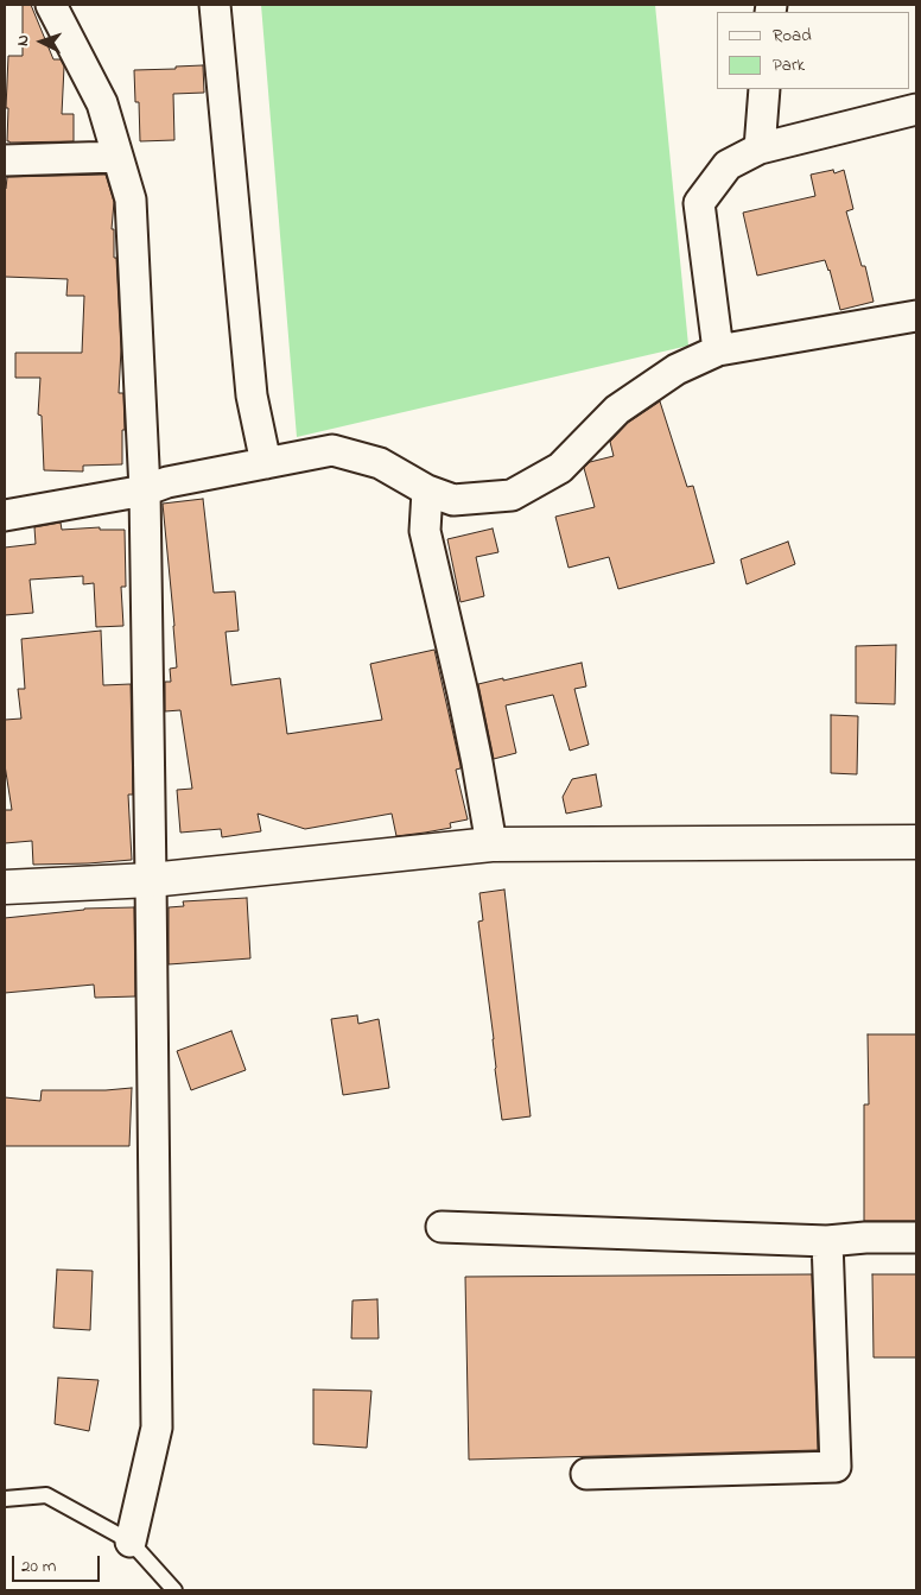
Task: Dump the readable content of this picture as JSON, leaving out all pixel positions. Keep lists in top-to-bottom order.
{
  "legend": ["Road", "Park"],
  "scale_bar": "20 m",
  "north": "left"
}
